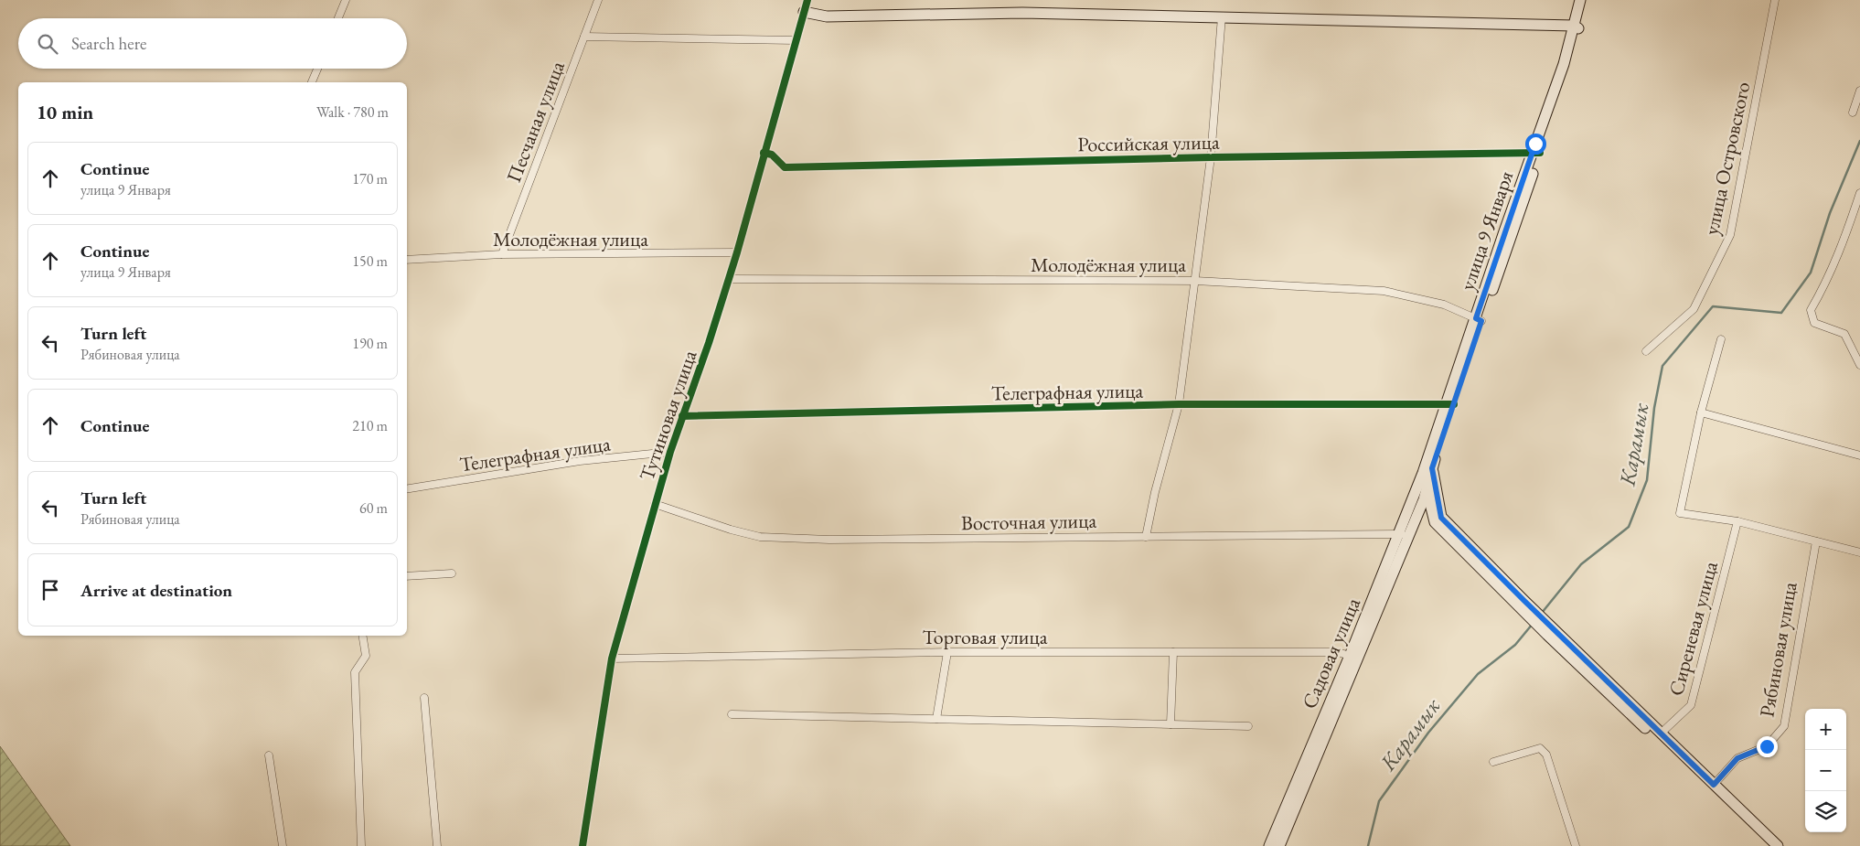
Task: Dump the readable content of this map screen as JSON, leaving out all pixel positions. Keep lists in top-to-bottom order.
{
  "streets": {
    "main road": ["улица 9 Января", "Садовая улица"],
    "street": [
      "Песчаная улица",
      "Российская улица",
      "улица Островского",
      "Молодёжная улица",
      "Телеграфная улица",
      "Тутиновая улица",
      "Восточная улица",
      "Сиреневая улица",
      "Торговая улица",
      "Рябиновая улица"
    ]
  },
  "crossings": [
    ["Песчаная улица", "Молодёжная улица"],
    ["Российская улица", "улица 9 Января"],
    ["Российская улица", "Тутиновая улица"],
    ["улица 9 Января", "Молодёжная улица"],
    ["улица 9 Января", "Телеграфная улица"],
    ["улица 9 Января", "Садовая улица"],
    ["Молодёжная улица", "Тутиновая улица"],
    ["Телеграфная улица", "Тутиновая улица"],
    ["Тутиновая улица", "Восточная улица"],
    ["Тутиновая улица", "Торговая улица"],
    ["Восточная улица", "Садовая улица"],
    ["Торговая улица", "Садовая улица"]
  ],
  "water": ["Карамык"],
  "page": {
    "search": "Search here",
    "heading": ["10 min", "Walk · 780 m"],
    "list": [
      ["Continue", "улица 9 Января", "170 m"],
      ["Continue", "улица 9 Января", "150 m"],
      ["Turn left", "Рябиновая улица", "190 m"],
      ["Continue", "210 m"],
      ["Turn left", "Рябиновая улица", "60 m"],
      "Arrive at destination"
    ],
    "map_buttons": ["+", "−"]
  }
}
